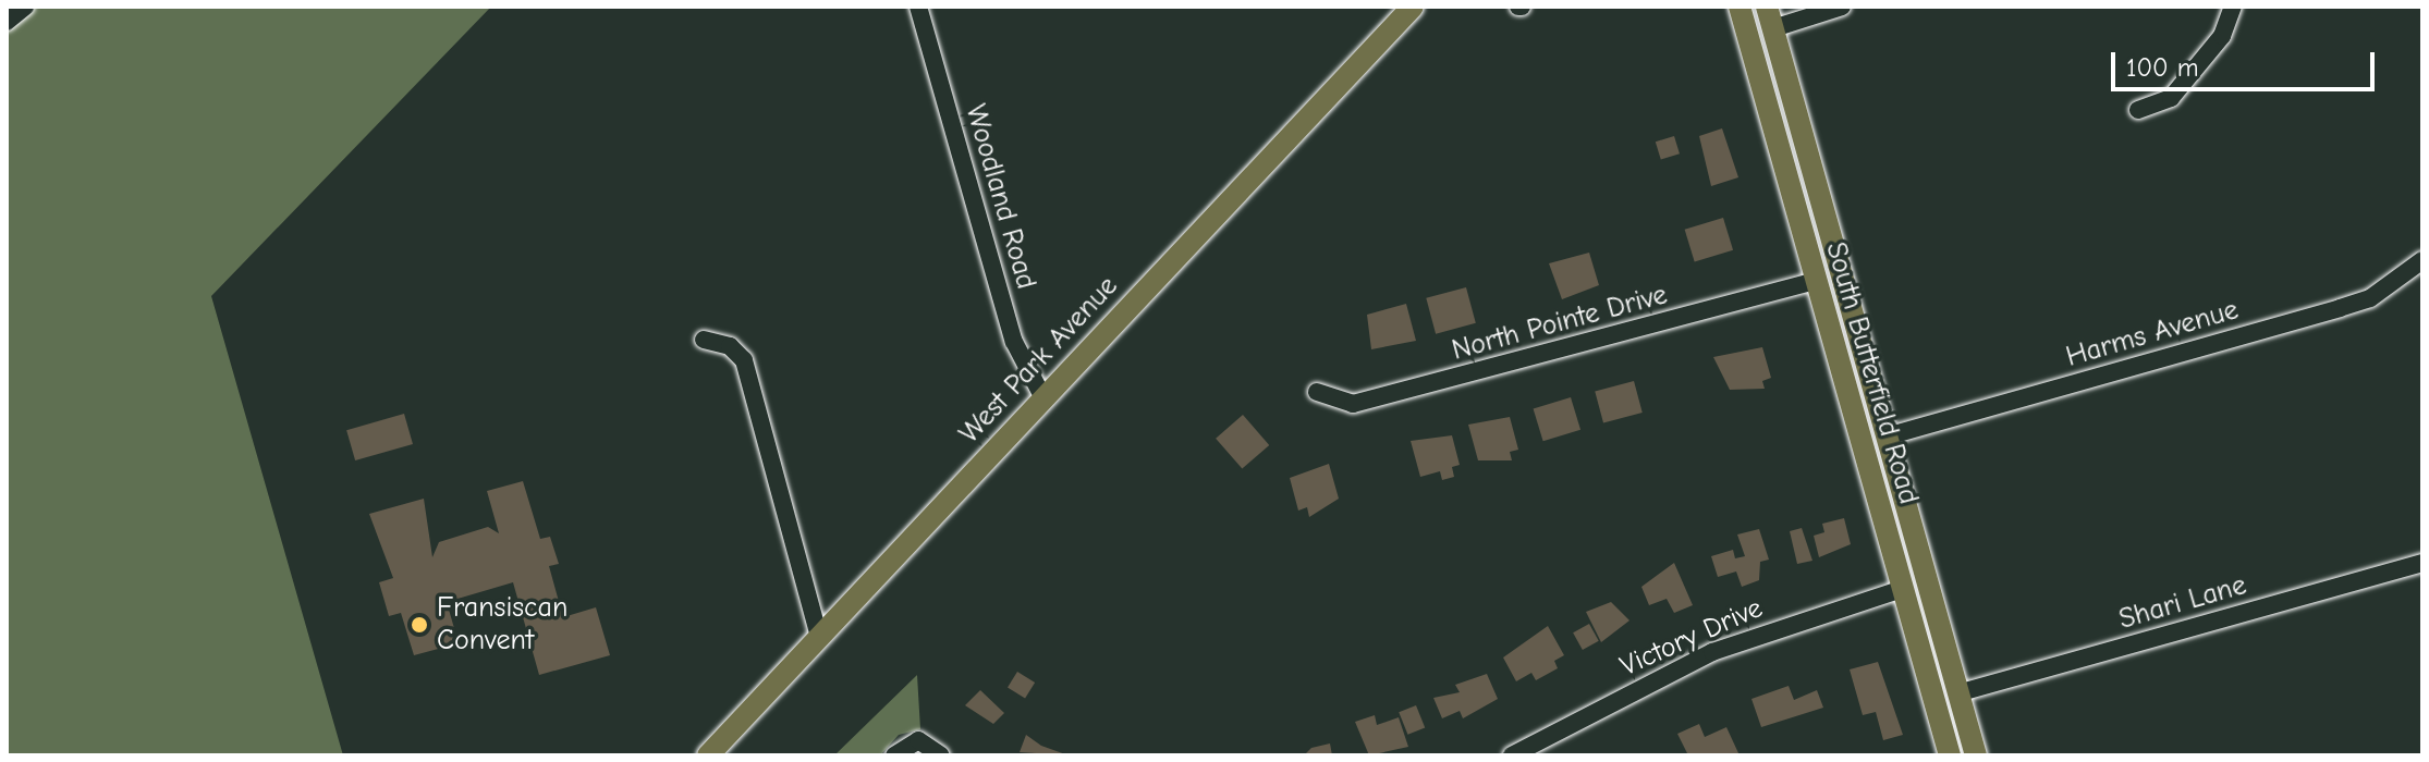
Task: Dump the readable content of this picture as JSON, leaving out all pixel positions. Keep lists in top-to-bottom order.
{
  "streets": {
    "main road": ["West Park Avenue", "South Butterfield Road"],
    "street": [
      "Woodland Road",
      "North Pointe Drive",
      "Harms Avenue",
      "Shari Lane",
      "Victory Drive"
    ]
  },
  "crossings": [
    ["Woodland Road", "West Park Avenue"],
    ["North Pointe Drive", "South Butterfield Road"],
    ["Harms Avenue", "South Butterfield Road"],
    ["South Butterfield Road", "Shari Lane"],
    ["South Butterfield Road", "Victory Drive"]
  ],
  "places": ["Fransiscan Convent"],
  "scale_bar": "100 m"
}
